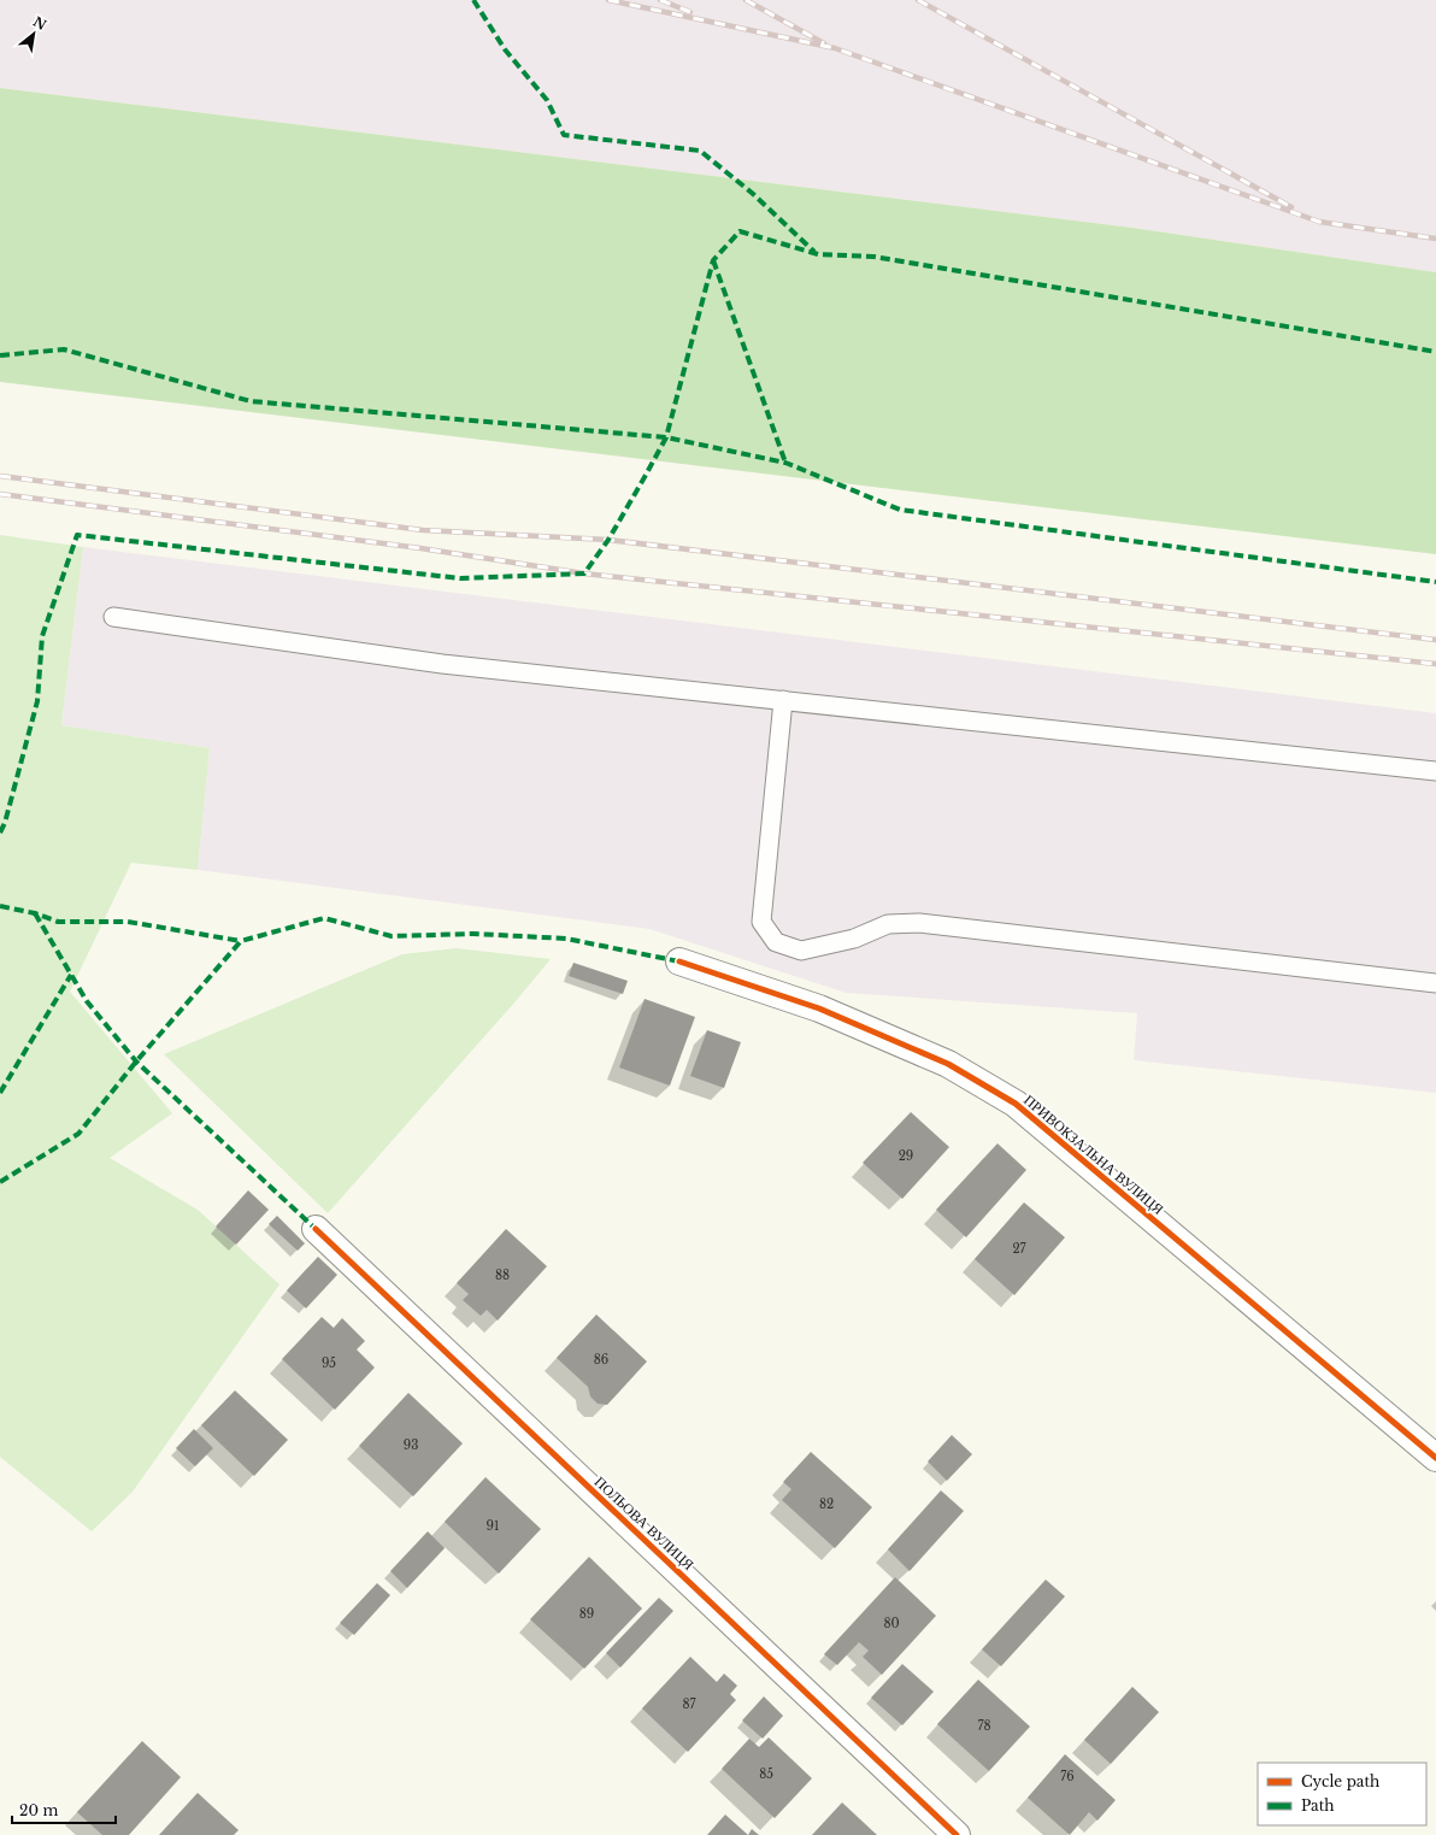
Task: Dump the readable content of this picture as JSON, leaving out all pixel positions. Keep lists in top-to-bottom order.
{
  "streets": {
    "street": ["ПРИВОКЗАЛЬНА ВУЛИЦЯ", "ПОЛЬОВА ВУЛИЦЯ"]
  },
  "house_numbers": [
    "29",
    "27",
    "88",
    "86",
    "95",
    "93",
    "82",
    "91",
    "89",
    "80",
    "87",
    "78",
    "85",
    "76"
  ],
  "legend": ["Cycle path", "Path"],
  "scale_bar": "20 m",
  "north": "top right"
}
